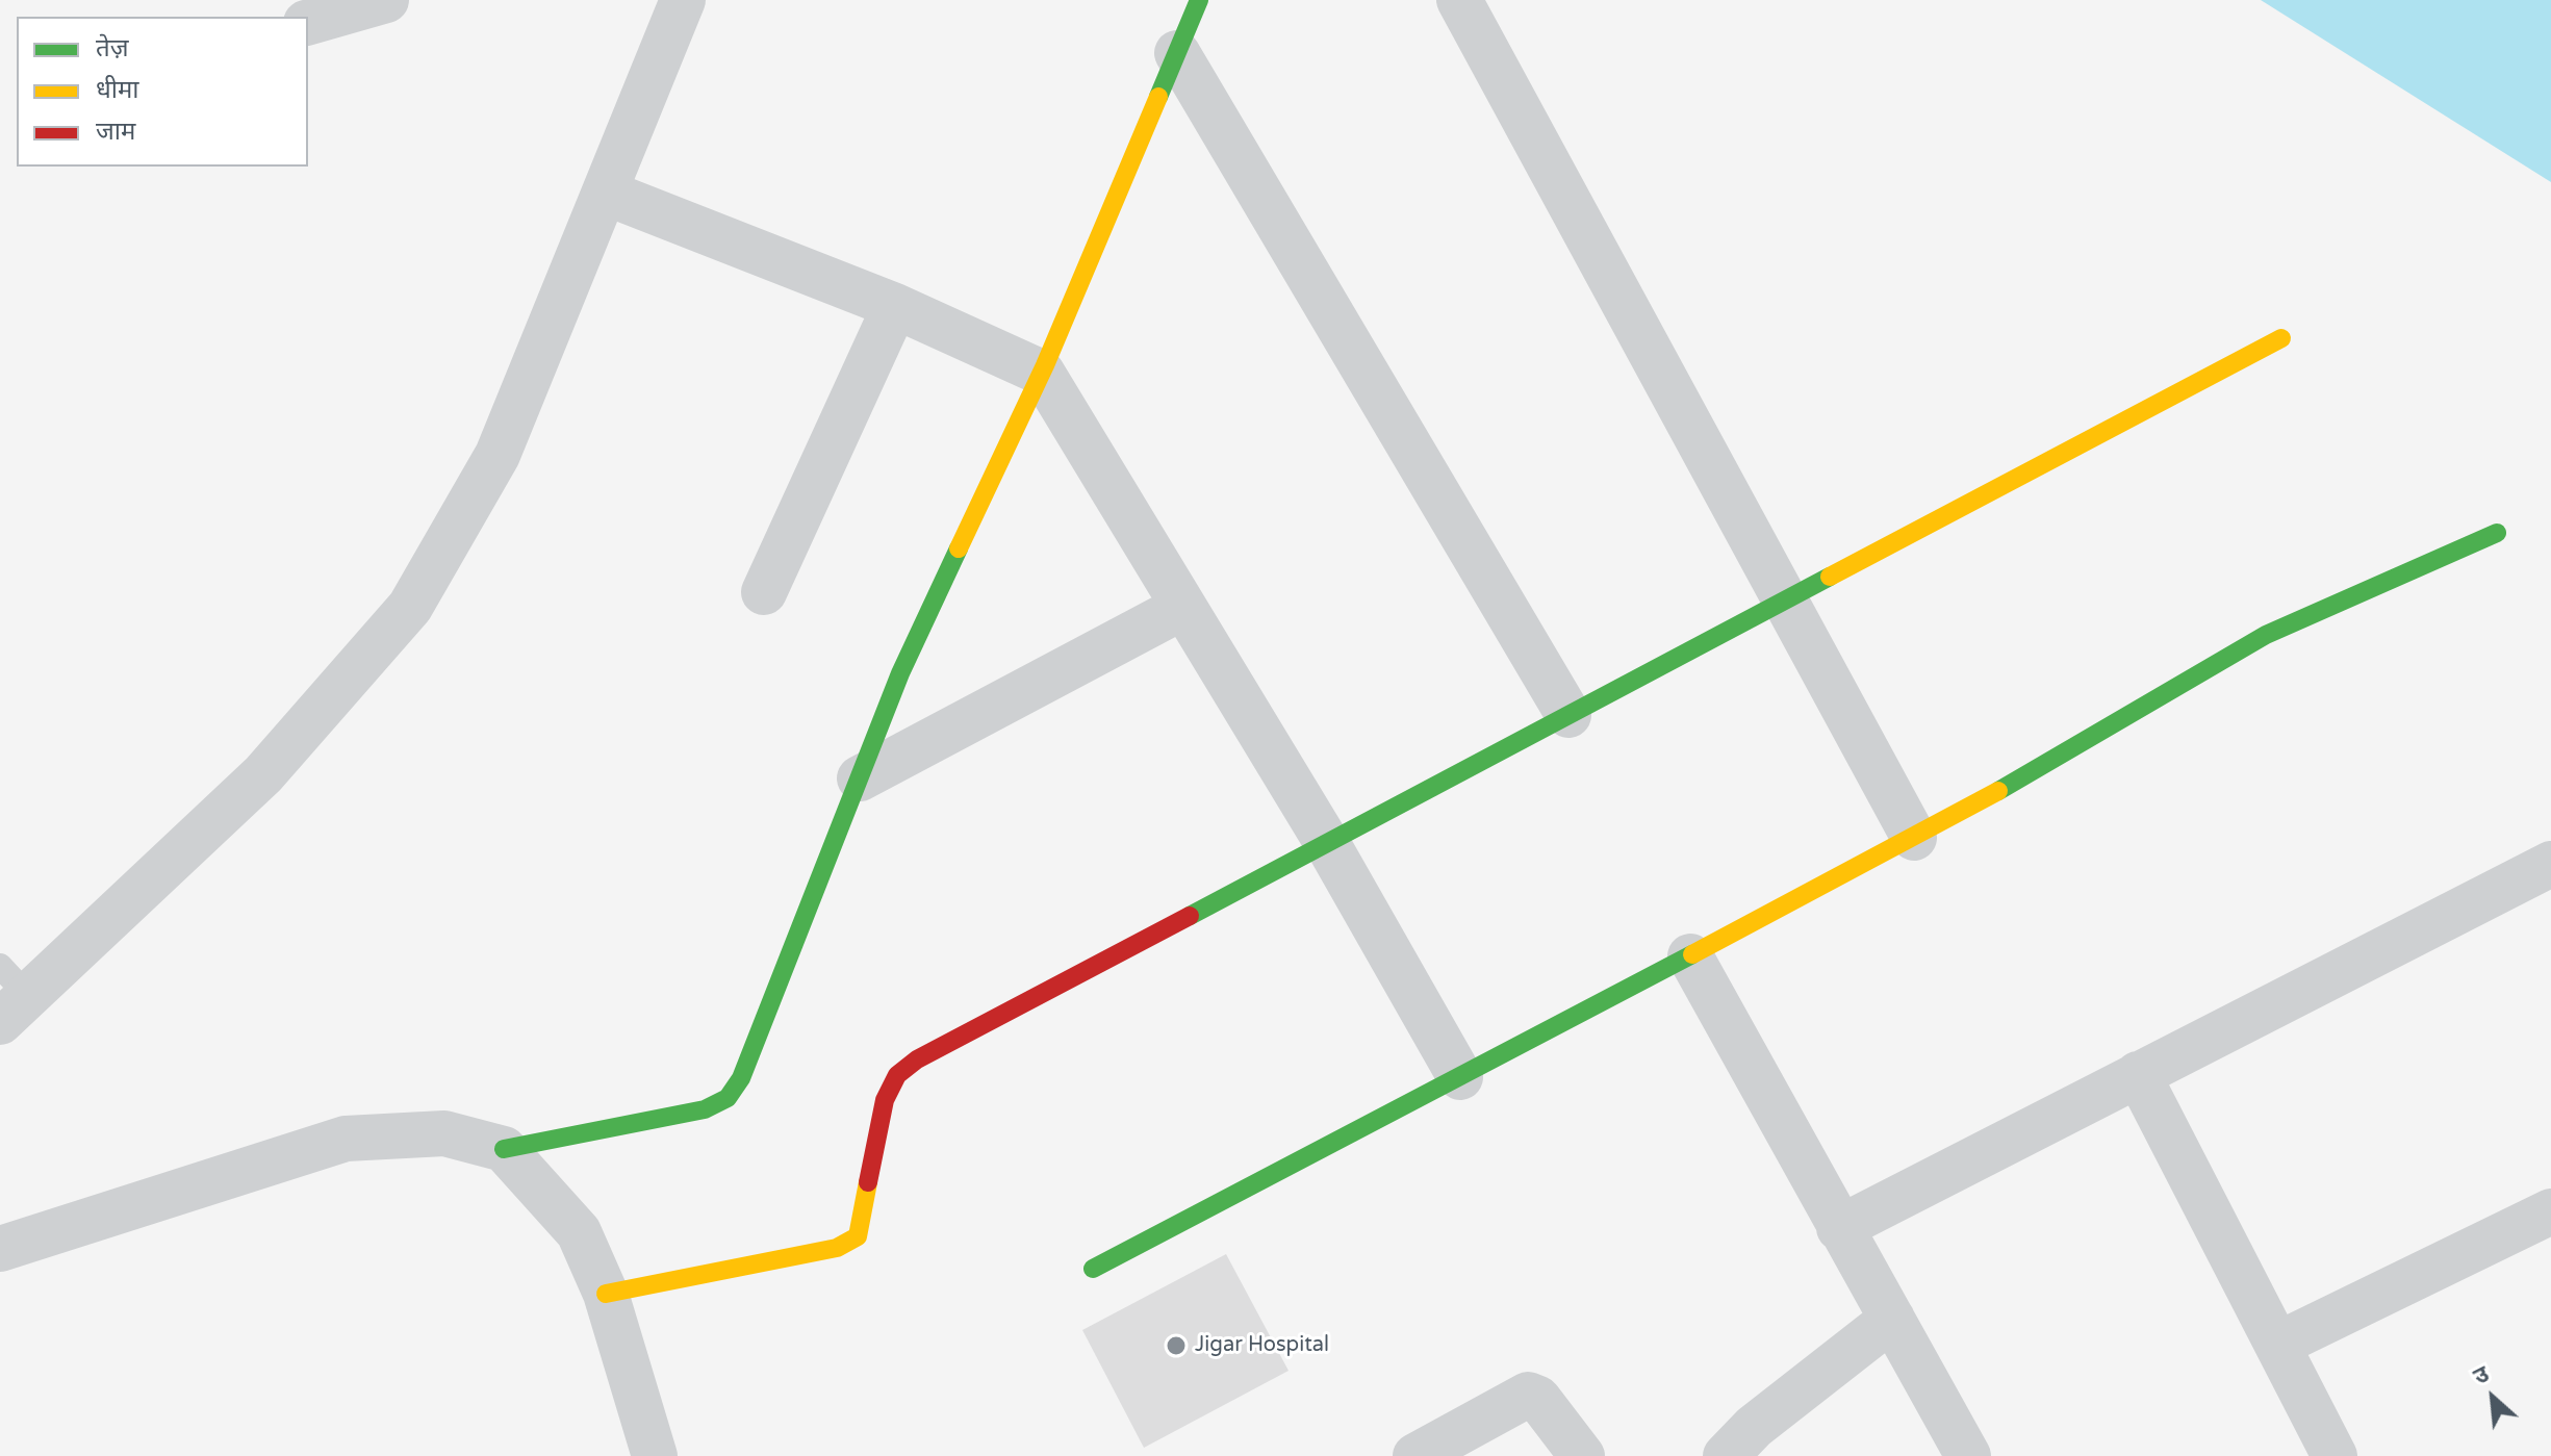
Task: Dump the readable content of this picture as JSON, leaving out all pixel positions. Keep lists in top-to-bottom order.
{
  "places": ["Jigar Hospital"],
  "legend": ["तेज़", "धीमा", "जाम"],
  "north": "top left"
}
